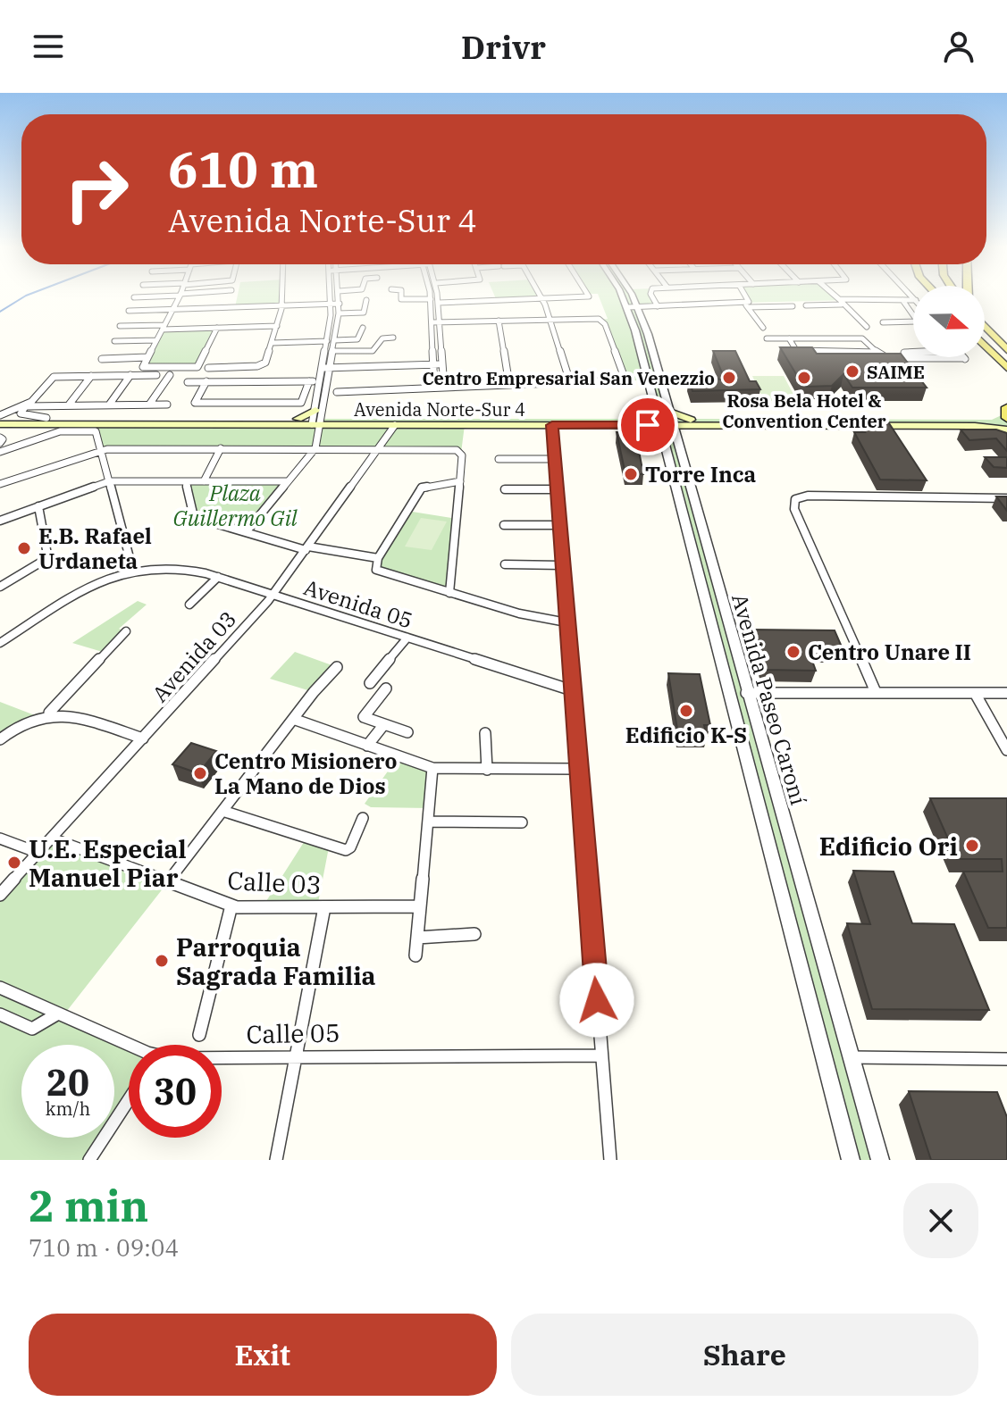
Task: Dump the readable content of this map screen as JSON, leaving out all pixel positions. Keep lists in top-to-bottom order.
{
  "streets": {
    "main road": ["Avenida Norte-Sur 4"],
    "street": [
      "Avenida 05",
      "Avenida 03",
      "Avenida Paseo Caroní",
      "Calle 03",
      "Calle 05"
    ]
  },
  "crossings": [
    ["Avenida Norte-Sur 4", "Avenida 03"],
    ["Avenida Norte-Sur 4", "Avenida Paseo Caroní"],
    ["Avenida 05", "Avenida 03"],
    ["Avenida 03", "Calle 03"]
  ],
  "parks": ["Plaza Guillermo Gil"],
  "places": [
    "SAIME",
    "Centro Empresarial San Venezzio",
    "Rosa Bela Hotel & Convention Center",
    "Torre Inca",
    "E.B. Rafael Urdaneta",
    "Centro Unare II",
    "Edificio K-S",
    "Centro Misionero La Mano de Dios",
    "Edificio Ori",
    "U.E. Especial Manuel Piar",
    "Parroquia Sagrada Familia"
  ],
  "north": "right",
  "page": {
    "header": "Drivr",
    "turn": ["610 m", "Avenida Norte-Sur 4"],
    "speed": "20 km/h",
    "limit": "30",
    "heading": ["2 min", "710 m · 09:04"],
    "buttons": ["Exit", "Share"]
  }
}
